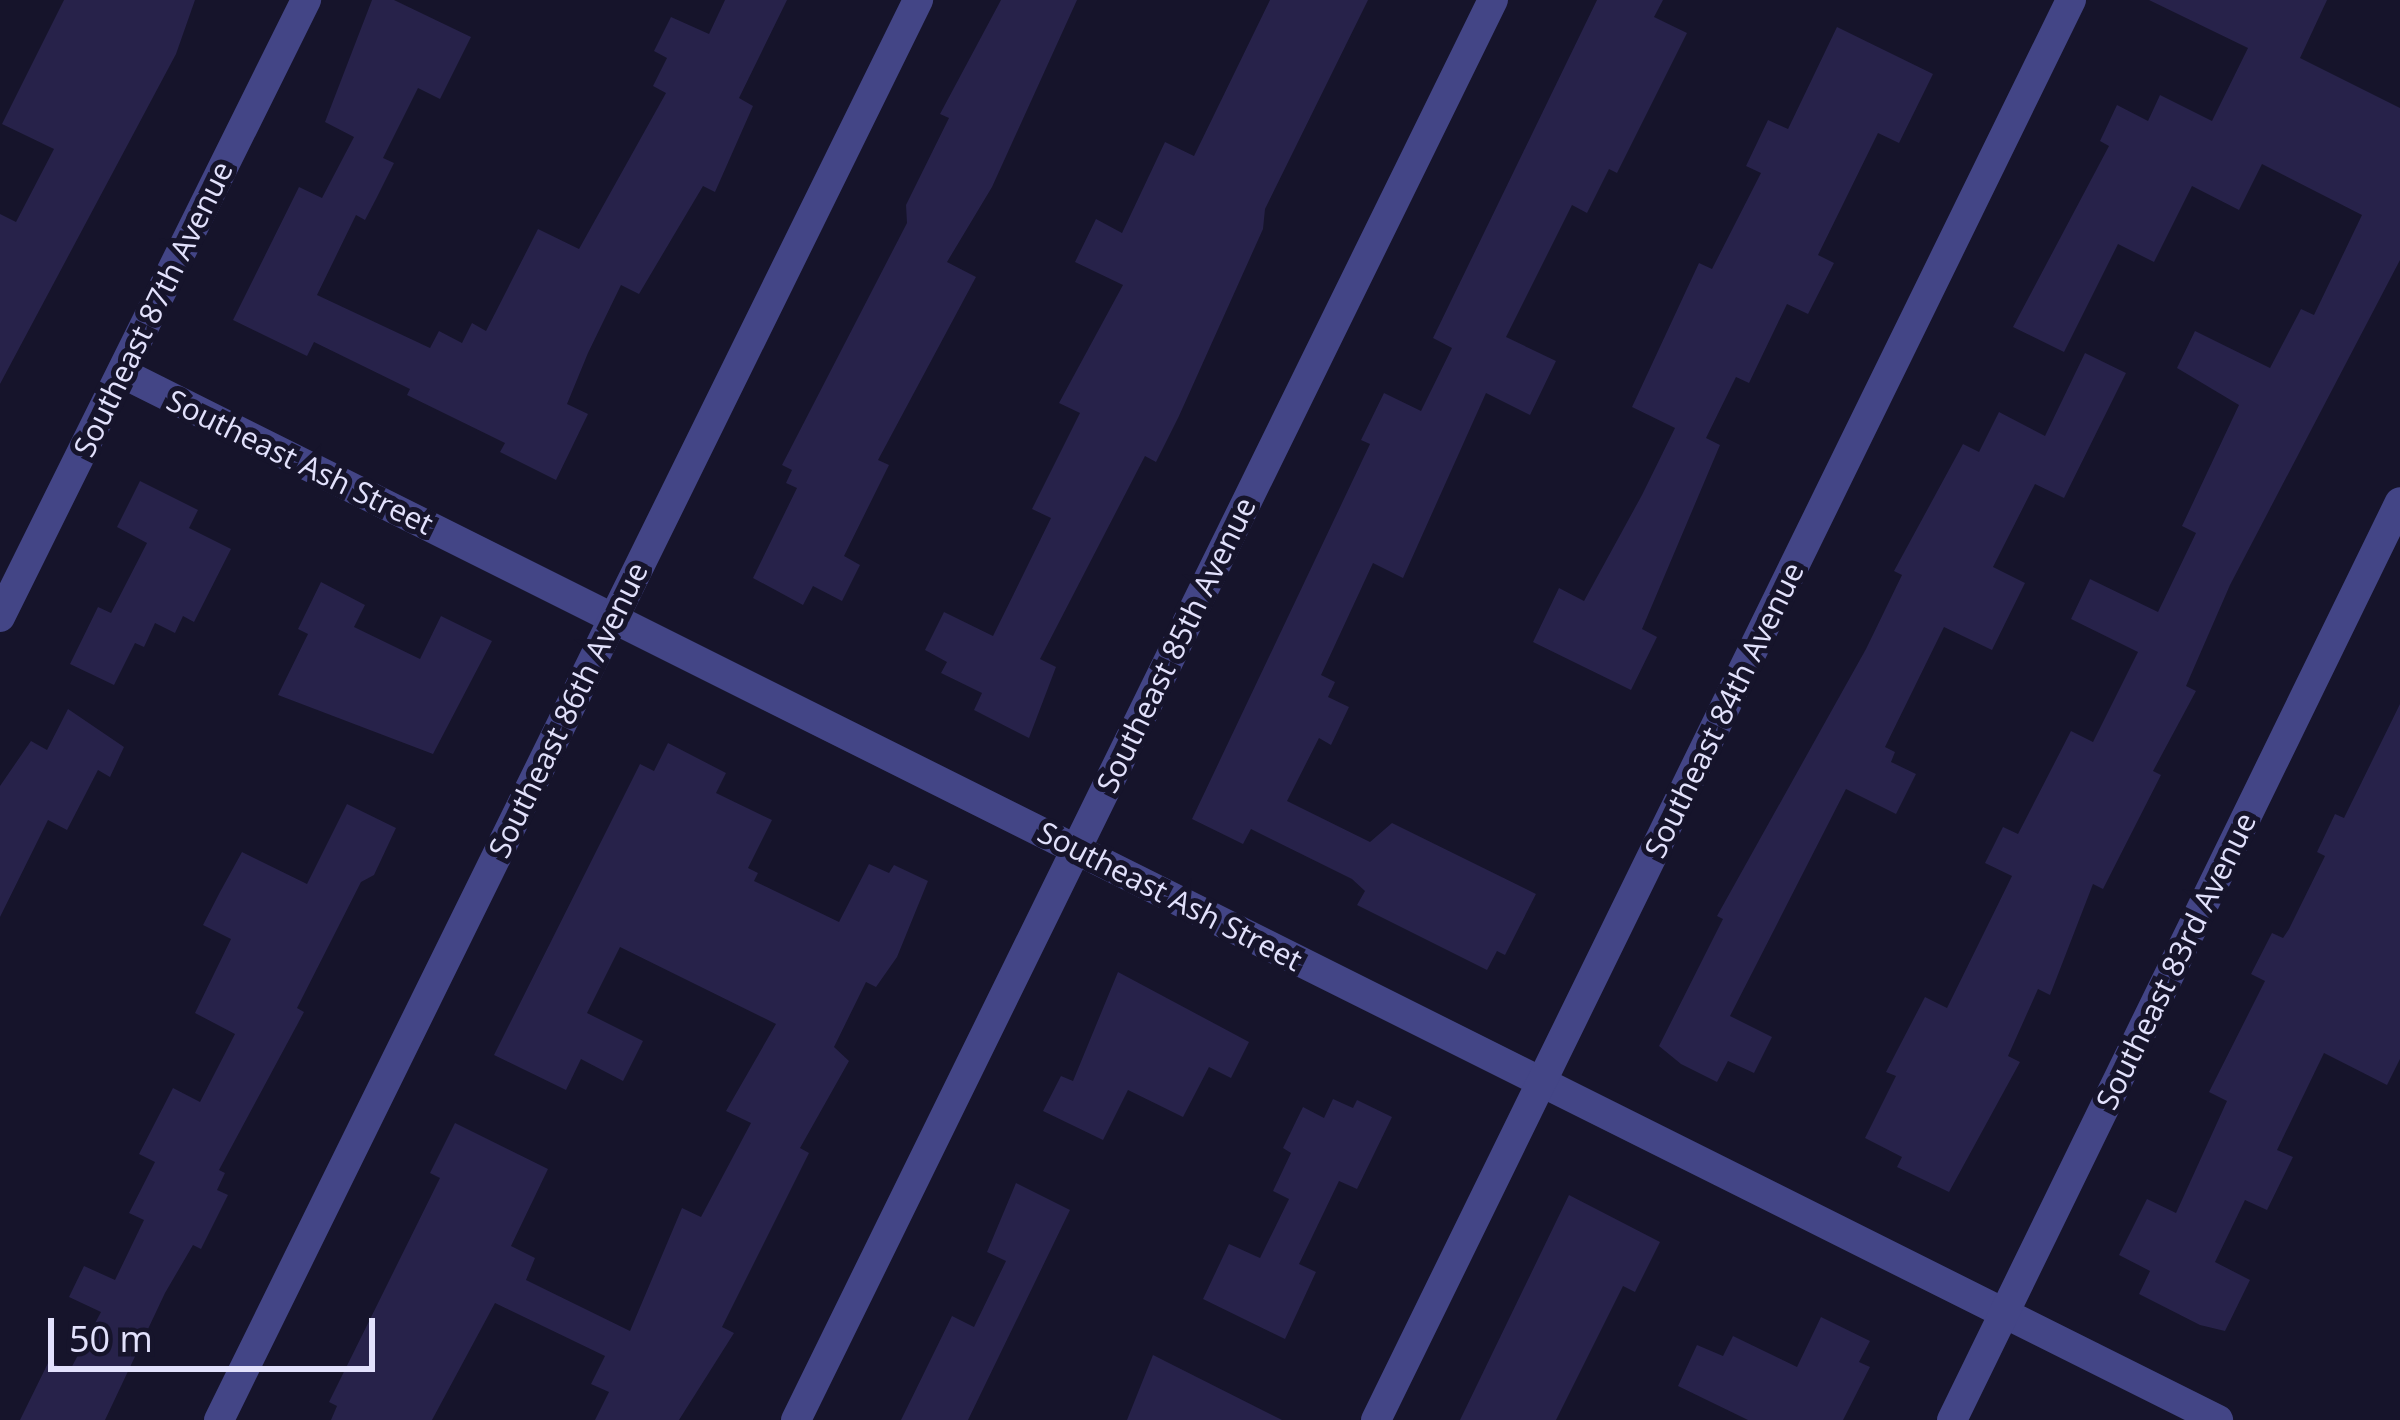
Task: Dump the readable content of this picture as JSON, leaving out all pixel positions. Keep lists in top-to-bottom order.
{
  "streets": {
    "street": [
      "Southeast 87th Avenue",
      "Southeast Ash Street",
      "Southeast 85th Avenue",
      "Southeast 86th Avenue",
      "Southeast 84th Avenue",
      "Southeast 83rd Avenue"
    ]
  },
  "crossings": [
    ["Southeast 87th Avenue", "Southeast Ash Street"],
    ["Southeast Ash Street", "Southeast 85th Avenue"],
    ["Southeast Ash Street", "Southeast 86th Avenue"],
    ["Southeast Ash Street", "Southeast 84th Avenue"],
    ["Southeast Ash Street", "Southeast 83rd Avenue"]
  ],
  "scale_bar": "50 m"
}
